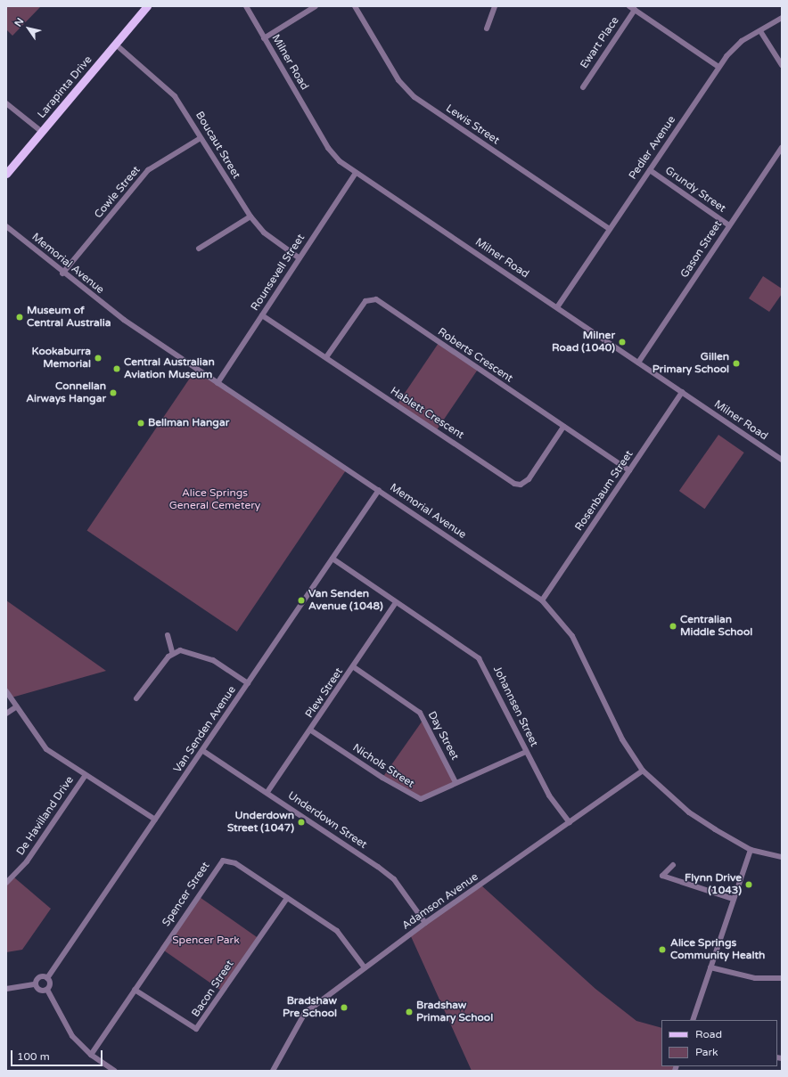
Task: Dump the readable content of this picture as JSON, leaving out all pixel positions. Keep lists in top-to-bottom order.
{
  "streets": {
    "main road": ["Larapinta Drive"],
    "street": [
      "Ewart Place",
      "Milner Road",
      "Lewis Street",
      "Boucaut Street",
      "Pedler Avenue",
      "Grundy Street",
      "Cowle Street",
      "Gason Street",
      "Memorial Avenue",
      "Rounsevell Street",
      "Roberts Crescent",
      "Hablett Crescent",
      "Rosenbaum Street",
      "Plew Street",
      "Johannsen Street",
      "Van Senden Avenue",
      "Day Street",
      "Nichols Street",
      "De Havilland Drive",
      "Underdown Street",
      "Spencer Street",
      "Adamson Avenue",
      "Bacon Street"
    ]
  },
  "crossings": [
    ["Milner Road", "Pedler Avenue"],
    ["Milner Road", "Gason Street"],
    ["Milner Road", "Rounsevell Street"],
    ["Milner Road", "Rosenbaum Street"],
    ["Larapinta Drive", "Boucaut Street"],
    ["Lewis Street", "Pedler Avenue"],
    ["Boucaut Street", "Cowle Street"],
    ["Boucaut Street", "Rounsevell Street"],
    ["Pedler Avenue", "Grundy Street"],
    ["Grundy Street", "Gason Street"],
    ["Cowle Street", "Memorial Avenue"],
    ["Memorial Avenue", "Rounsevell Street"],
    ["Memorial Avenue", "Rosenbaum Street"],
    ["Memorial Avenue", "Van Senden Avenue"],
    ["Memorial Avenue", "Adamson Avenue"],
    ["Rounsevell Street", "Hablett Crescent"],
    ["Roberts Crescent", "Hablett Crescent"],
    ["Roberts Crescent", "Rosenbaum Street"],
    ["Plew Street", "Johannsen Street"],
    ["Plew Street", "Day Street"],
    ["Plew Street", "Nichols Street"],
    ["Plew Street", "Underdown Street"],
    ["Johannsen Street", "Van Senden Avenue"],
    ["Johannsen Street", "Nichols Street"],
    ["Johannsen Street", "Adamson Avenue"],
    ["Van Senden Avenue", "De Havilland Drive"],
    ["Van Senden Avenue", "Underdown Street"],
    ["Day Street", "Nichols Street"],
    ["Underdown Street", "Adamson Avenue"],
    ["Spencer Street", "Adamson Avenue"],
    ["Spencer Street", "Bacon Street"]
  ],
  "parks": ["Alice Springs General Cemetery", "Spencer Park"],
  "places": [
    "Museum of Central Australia",
    "Milner Road (1040)",
    "Kookaburra Memorial",
    "Gillen Primary School",
    "Central Australian Aviation Museum",
    "Connellan Airways Hangar",
    "Bellman Hangar",
    "Van Senden Avenue (1048)",
    "Centralian Middle School",
    "Underdown Street (1047)",
    "Flynn Drive (1043)",
    "Alice Springs Community Health",
    "Bradshaw Pre School",
    "Bradshaw Primary School"
  ],
  "legend": ["Road", "Park"],
  "scale_bar": "100 m",
  "north": "top left"
}
